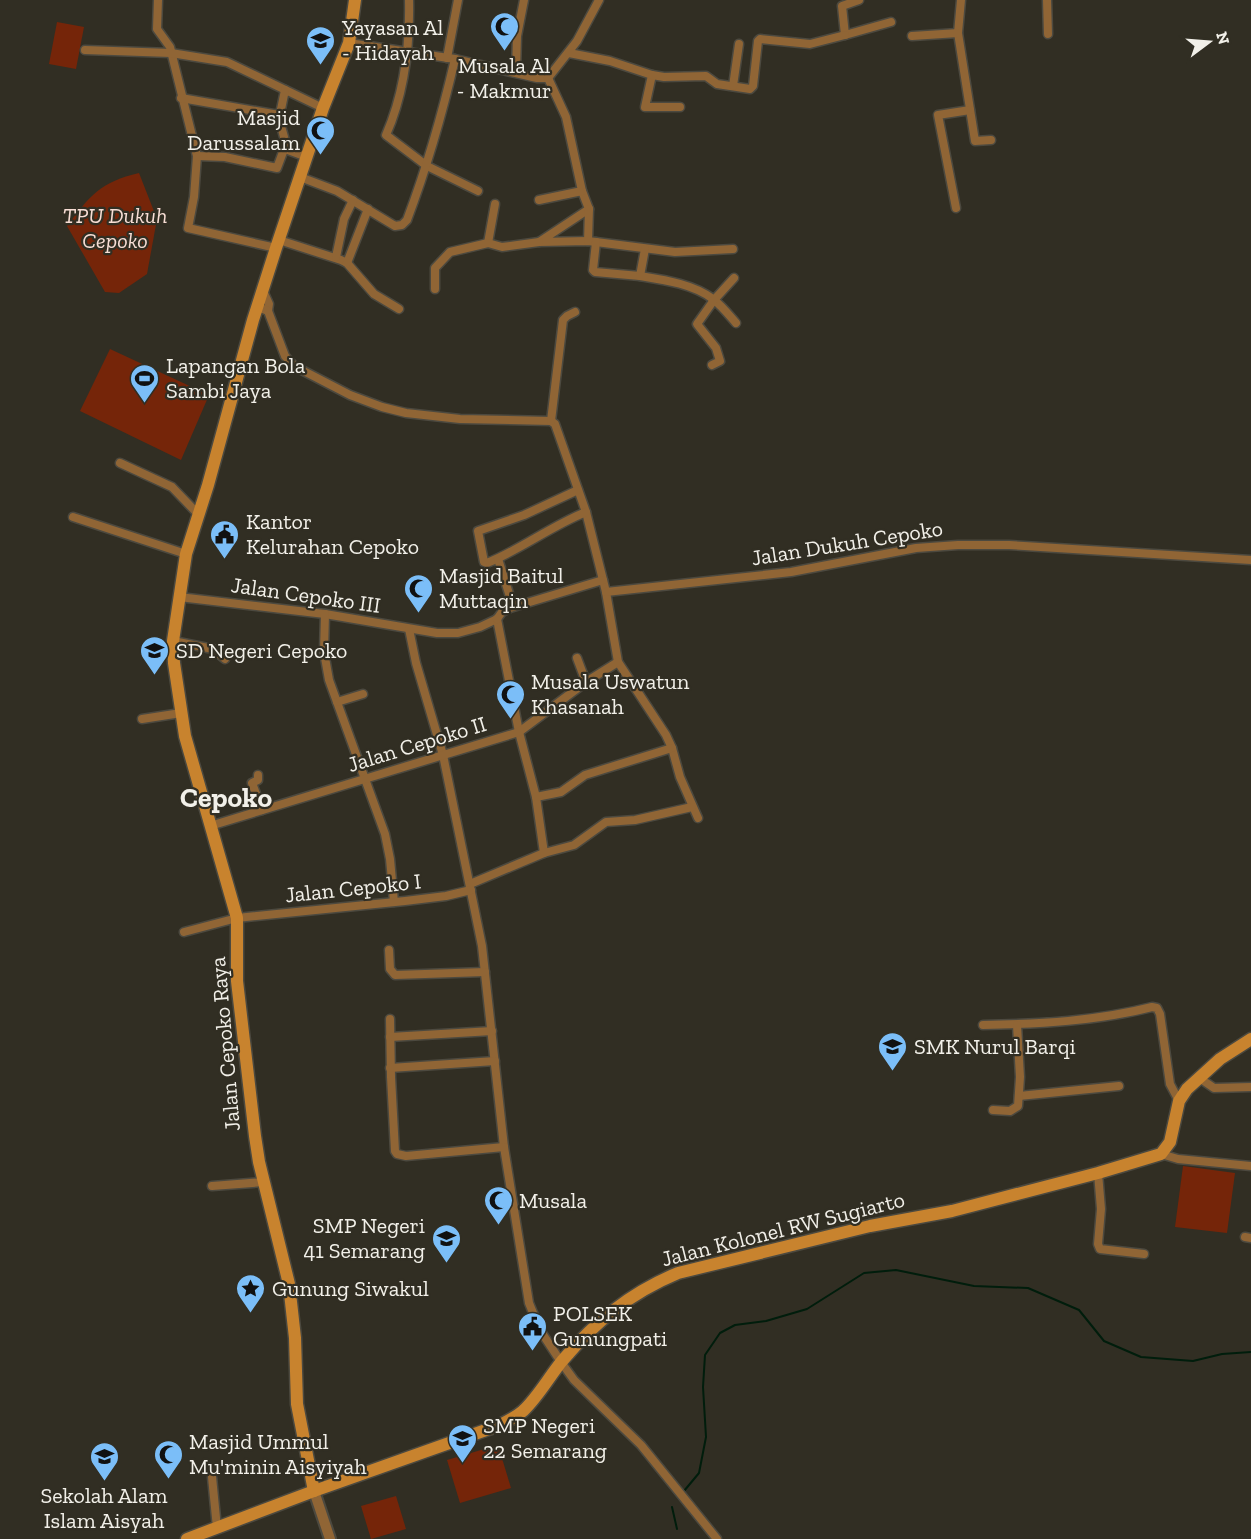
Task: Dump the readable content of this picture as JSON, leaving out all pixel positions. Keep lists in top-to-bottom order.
{
  "streets": {
    "main road": ["Jalan Cepoko Raya", "Jalan Kolonel RW Sugiarto"],
    "street": [
      "Jalan Dukuh Cepoko",
      "Jalan Cepoko III",
      "Jalan Cepoko II",
      "Jalan Cepoko I"
    ]
  },
  "crossings": [
    ["Jalan Cepoko III", "Jalan Cepoko Raya"],
    ["Jalan Cepoko II", "Jalan Cepoko Raya"],
    ["Jalan Cepoko I", "Jalan Cepoko Raya"],
    ["Jalan Cepoko Raya", "Jalan Kolonel RW Sugiarto"]
  ],
  "districts": ["Cepoko"],
  "parks": ["TPU Dukuh Cepoko"],
  "places": {
    "mosque": [
      "Musala Al - Makmur",
      "Masjid Darussalam",
      "Masjid Baitul Muttaqin",
      "Musala Uswatun Khasanah",
      "Musala",
      "Masjid Ummul Mu'minin Aisyiyah"
    ],
    "school or university": [
      "Yayasan Al - Hidayah",
      "SD Negeri Cepoko",
      "SMK Nurul Barqi",
      "SMP Negeri 41 Semarang",
      "SMP Negeri 22 Semarang",
      "Sekolah Alam Islam Aisyah"
    ],
    "sports": ["Lapangan Bola Sambi Jaya"],
    "public building": ["Kantor Kelurahan Cepoko", "POLSEK Gunungpati"],
    "place": ["Gunung Siwakul"]
  },
  "north": "right"
}
